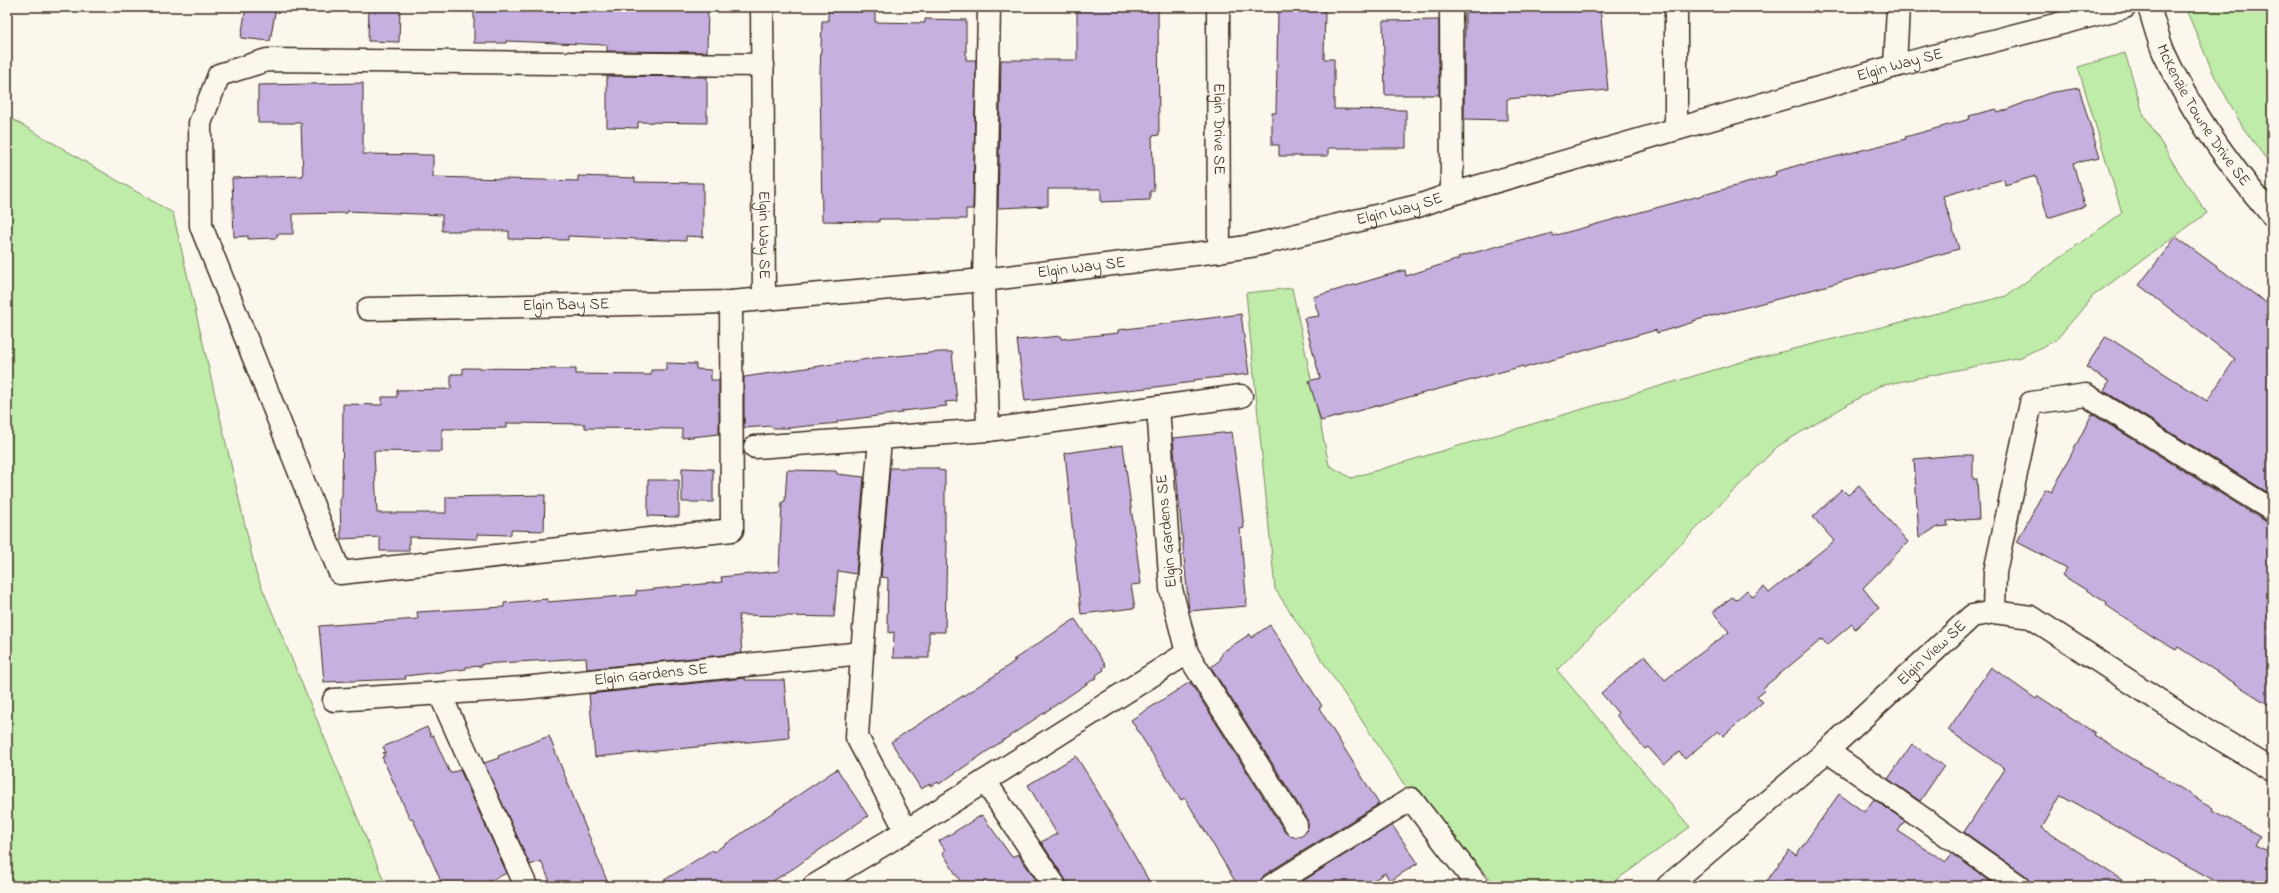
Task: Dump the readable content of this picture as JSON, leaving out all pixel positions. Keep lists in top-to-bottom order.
{
  "streets": {
    "street": [
      "Elgin Way SE",
      "McKenzie Towne Drive SE",
      "Elgin Drive SE",
      "Elgin Bay SE",
      "Elgin Gardens SE",
      "Elgin View SE"
    ]
  },
  "crossings": [
    ["Elgin Way SE", "Elgin Drive SE"],
    ["Elgin Way SE", "Elgin Bay SE"]
  ]
}
